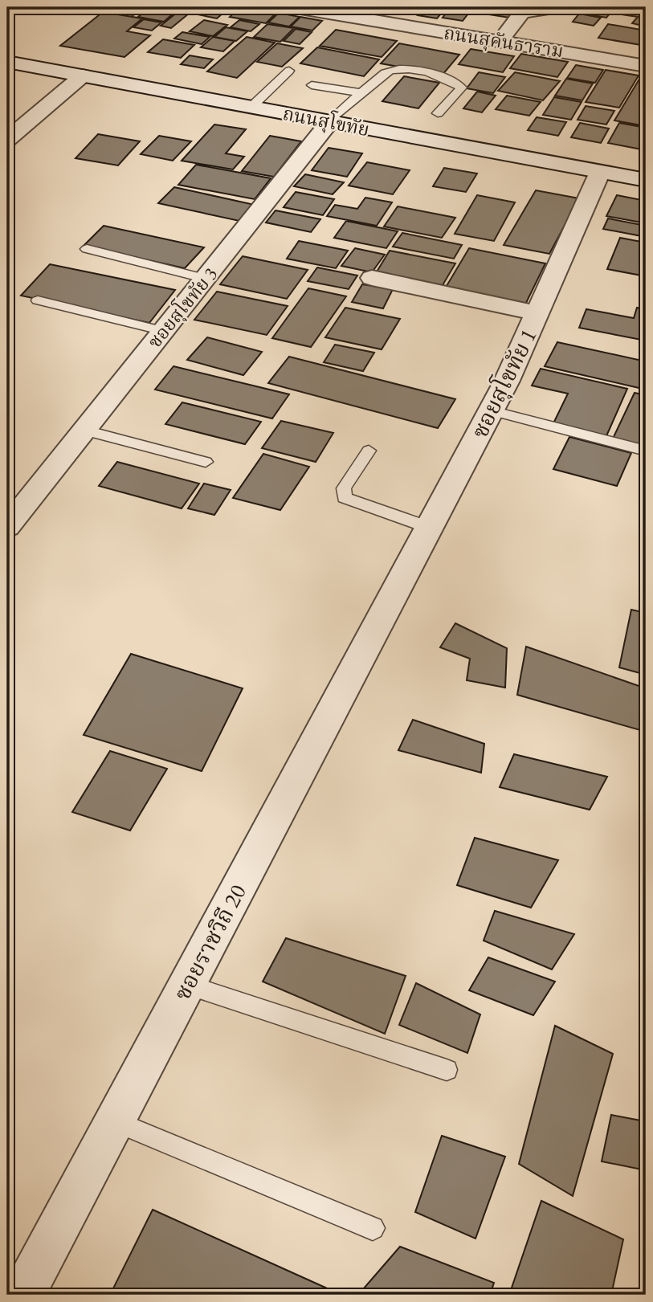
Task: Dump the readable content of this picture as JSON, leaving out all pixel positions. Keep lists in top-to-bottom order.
{
  "streets": {
    "street": [
      "ถนนสุคันธาราม",
      "ถนนสุโขทัย",
      "ซอยสุโขทัย 3",
      "ซอยสุโขทัย 1",
      "ซอยราชวิถี 20"
    ]
  },
  "crossings": [
    ["ถนนสุโขทัย", "ซอยสุโขทัย 3"],
    ["ถนนสุโขทัย", "ซอยสุโขทัย 1"],
    ["ซอยสุโขทัย 1", "ซอยราชวิถี 20"]
  ]
}
